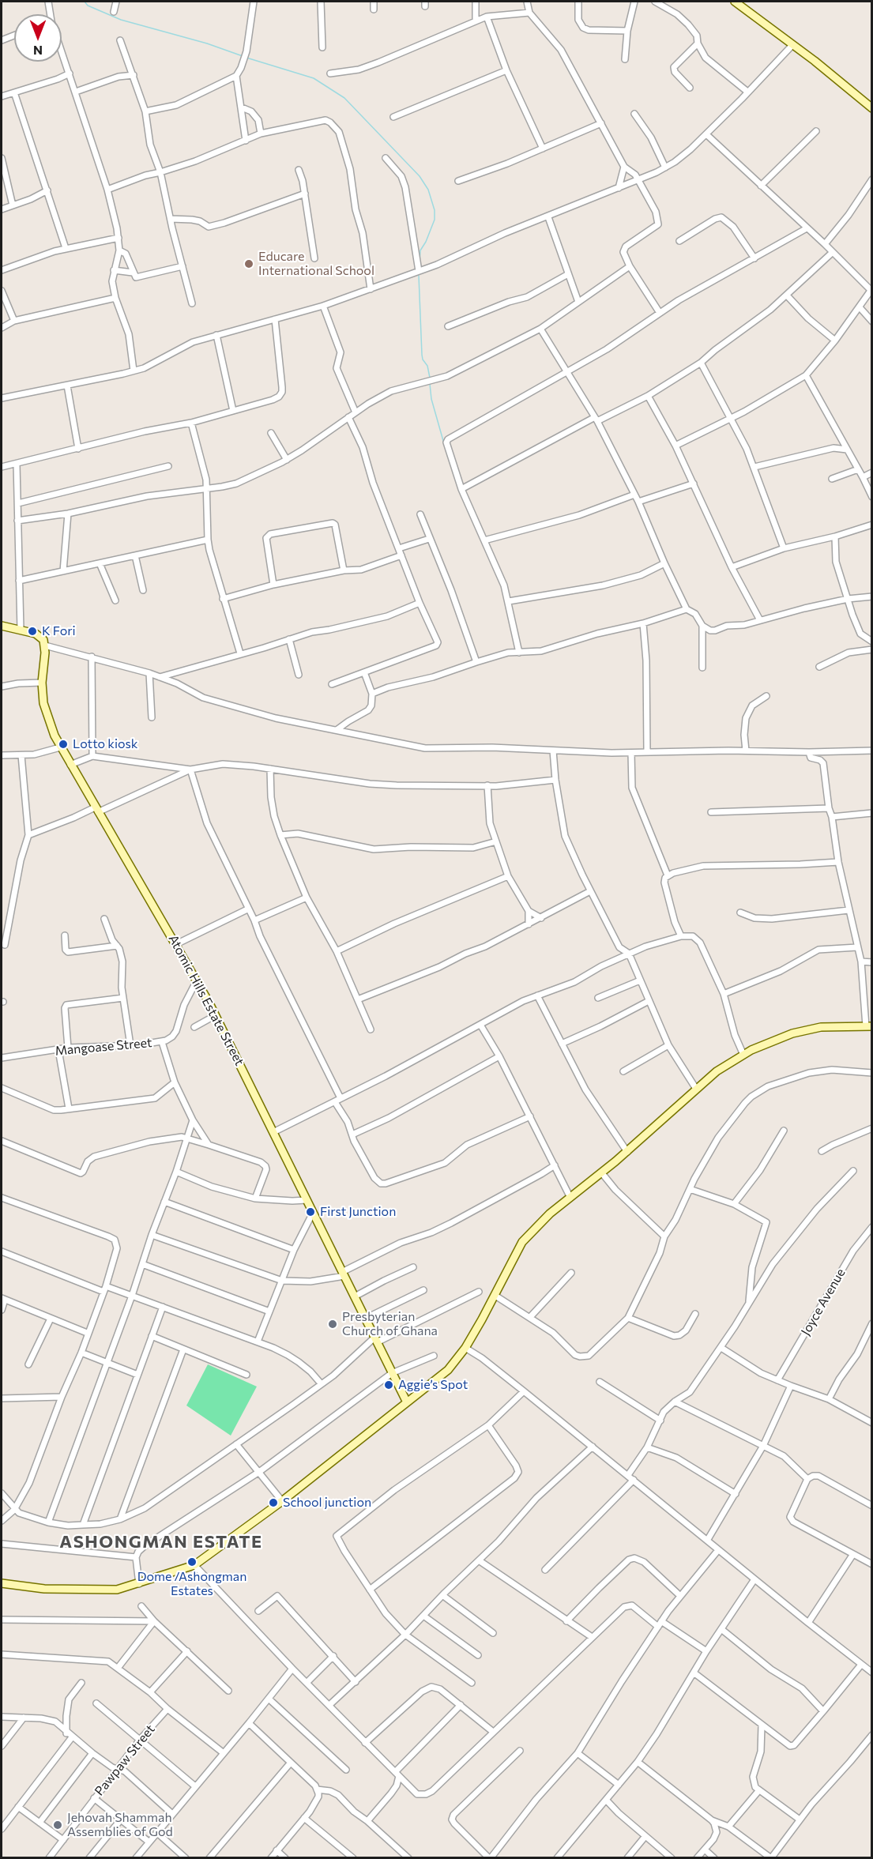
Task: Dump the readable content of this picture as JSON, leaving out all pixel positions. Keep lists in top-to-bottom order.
{
  "streets": {
    "street": [
      "Atomic Hills Estate Street",
      "Mangoase Street",
      "Joyce Avenue",
      "Pawpaw Street"
    ]
  },
  "crossings": [
    ["Atomic Hills Estate Street", "Mangoase Street"]
  ],
  "districts": ["ASHONGMAN ESTATE"],
  "places": [
    "Educare International School",
    "K Fori",
    "Lotto kiosk",
    "First Junction",
    "Presbyterian Church of Ghana",
    "Aggie’s Spot",
    "School junction",
    "Dome /Ashongman Estates",
    "Jehovah Shammah Assemblies of God"
  ],
  "north": "bottom"
}
